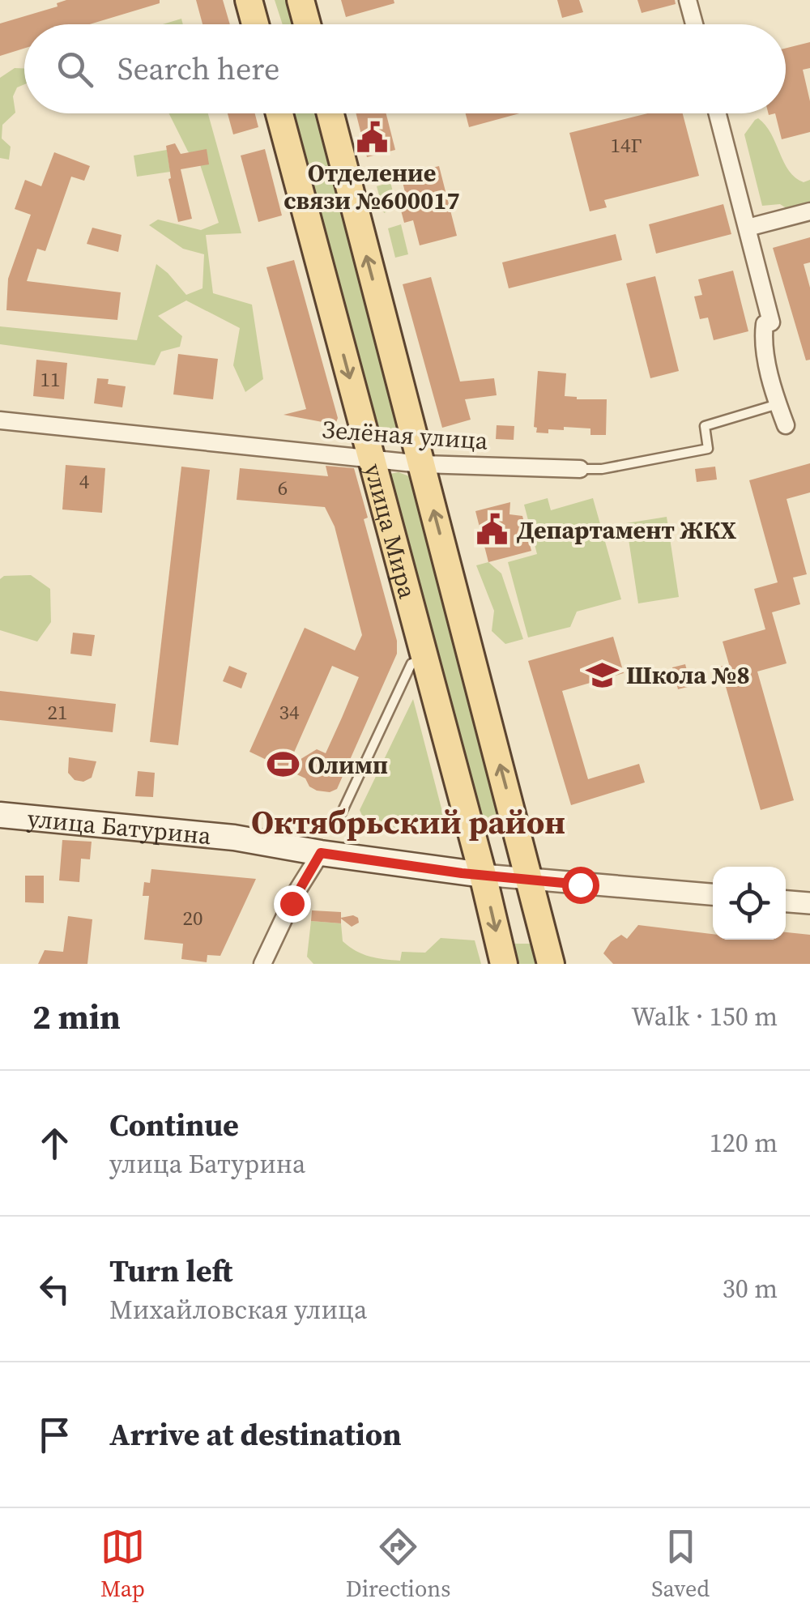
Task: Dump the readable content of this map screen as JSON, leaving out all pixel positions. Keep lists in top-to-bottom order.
{
  "streets": {
    "main road": ["улица Мира", "улица Батурина"],
    "street": ["Зелёная улица"]
  },
  "crossings": [
    ["Зелёная улица", "улица Мира"],
    ["улица Мира", "улица Батурина"]
  ],
  "districts": ["Октябрьский район"],
  "places": {
    "public building": ["Отделение связи №600017", "Департамент ЖКХ"],
    "school or university": ["Школа №8"],
    "sports": ["Олимп"]
  },
  "house_numbers": [
    "14Г",
    "11",
    "4",
    "6",
    "21",
    "34",
    "20"
  ],
  "page": {
    "search": "Search here",
    "heading": ["2 min", "Walk · 150 m"],
    "list": [
      ["Continue", "улица Батурина", "120 m"],
      ["Turn left", "Михайловская улица", "30 m"],
      "Arrive at destination"
    ],
    "nav": ["Map", "Directions", "Saved"]
  }
}
